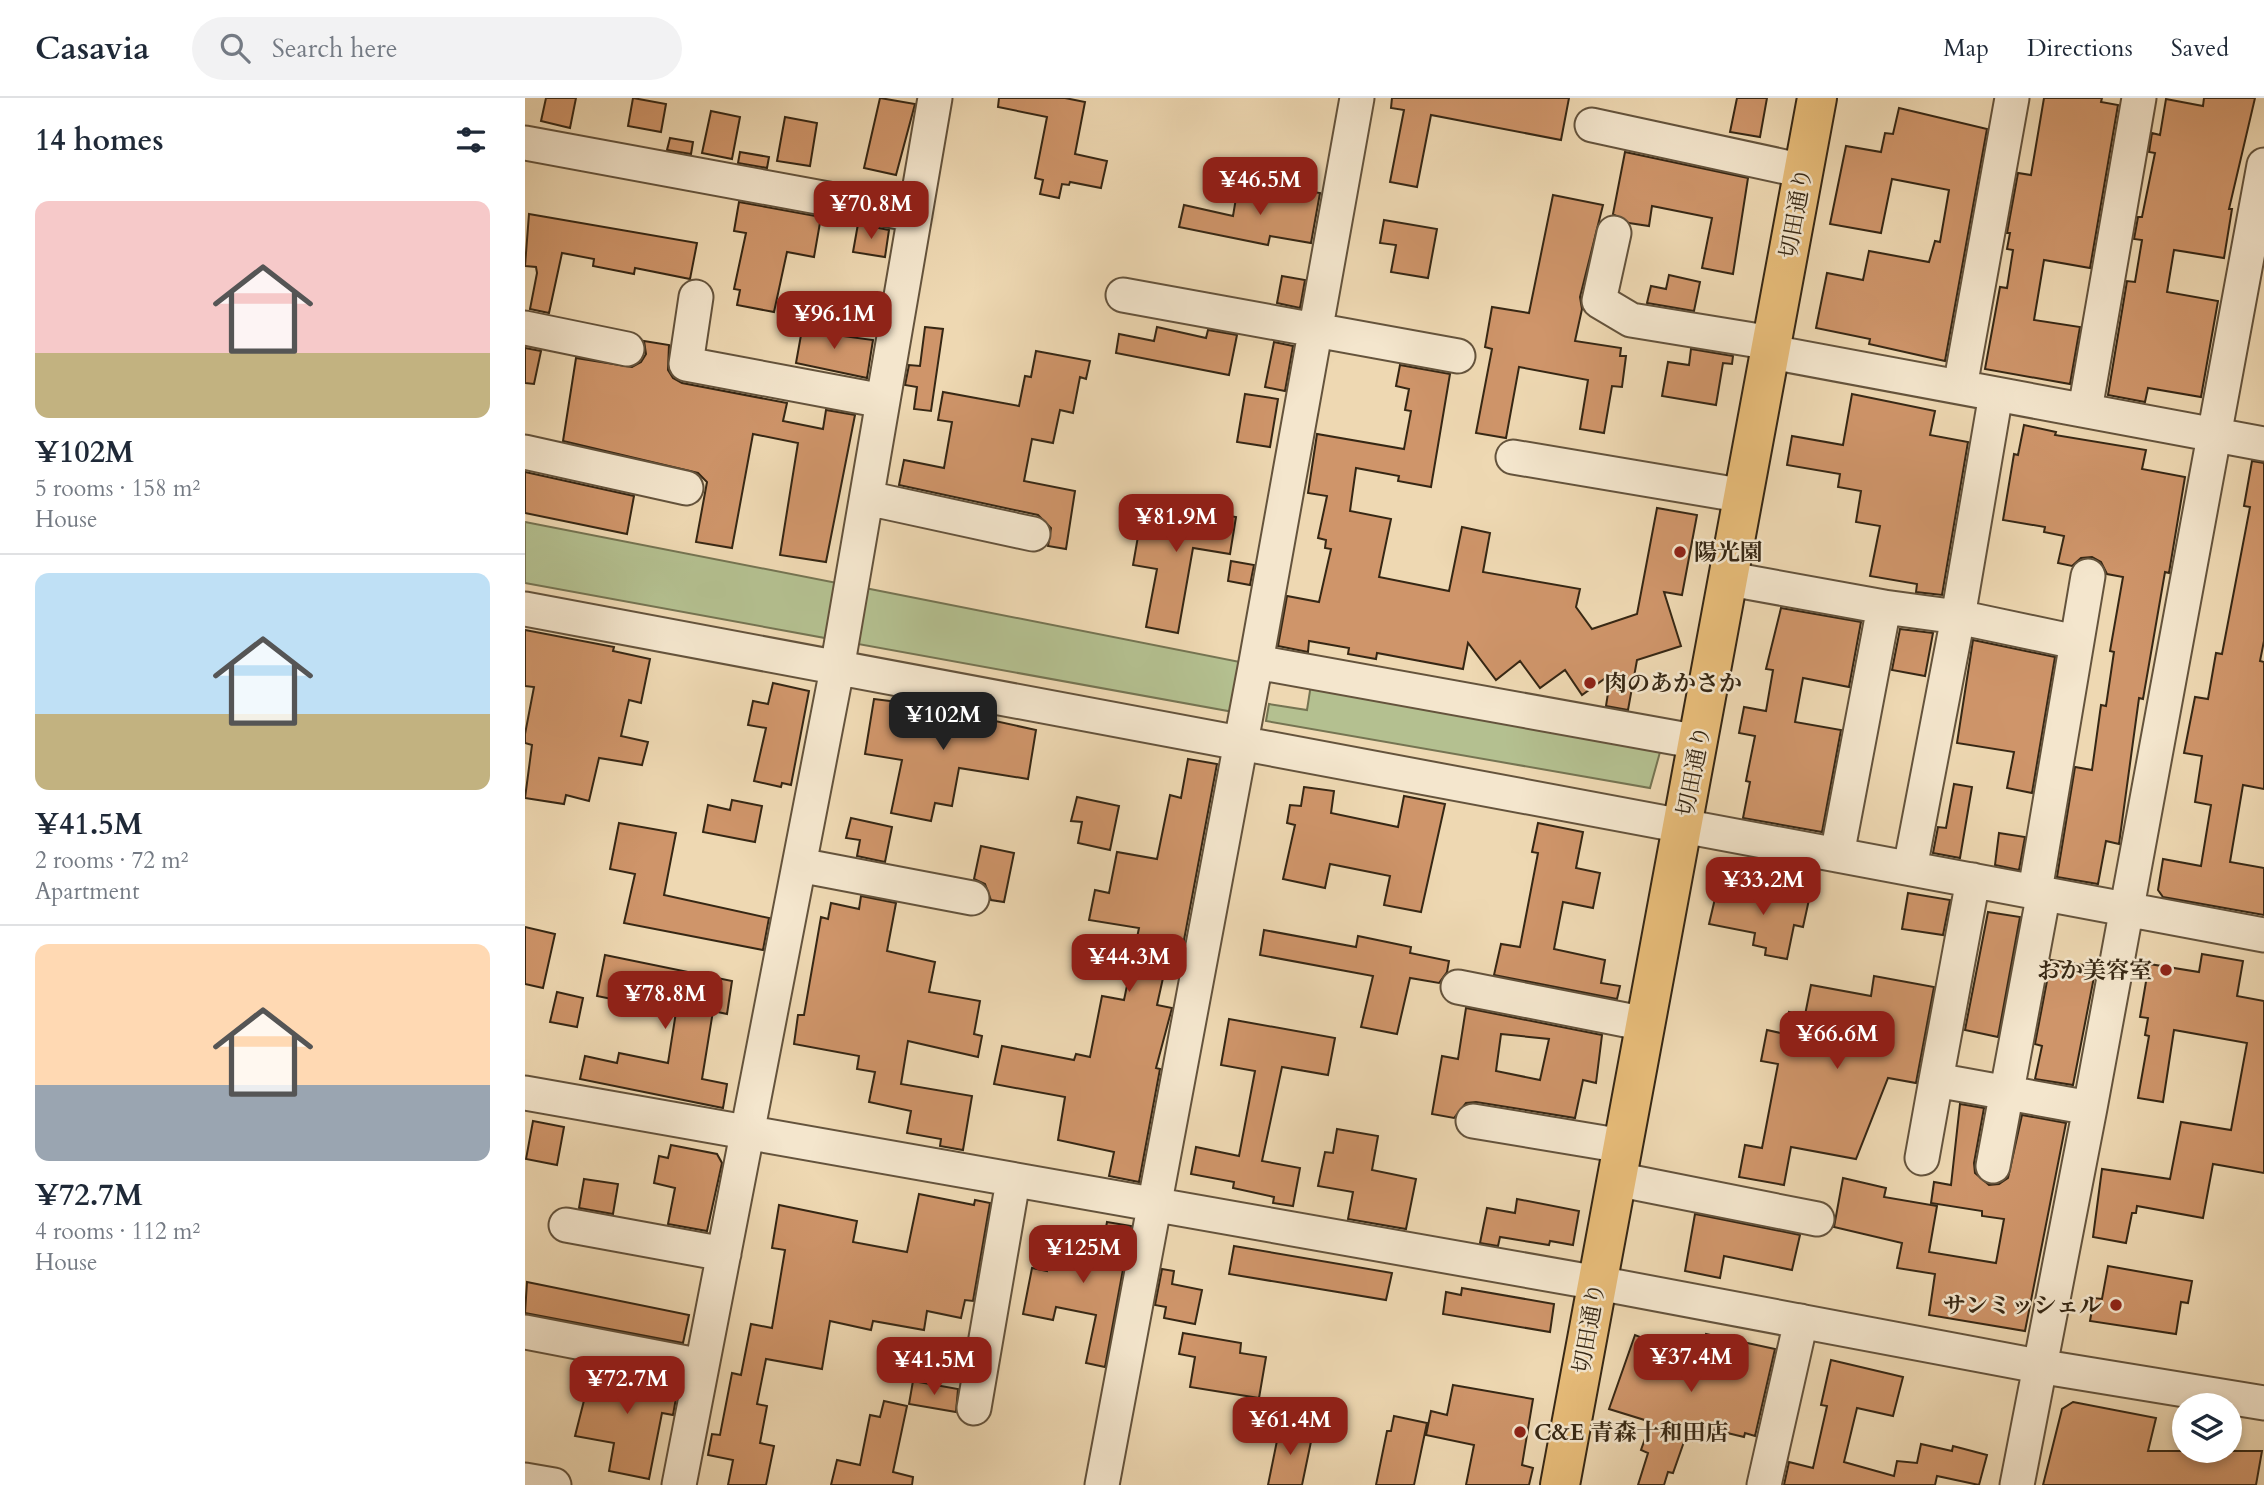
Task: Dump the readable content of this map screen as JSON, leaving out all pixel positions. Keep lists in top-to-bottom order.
{
  "streets": {
    "main road": ["切田通り"]
  },
  "places": [
    "陽光園",
    "肉のあかさか",
    "おか美容室",
    "サンミッシェル",
    "C&E 青森十和田店"
  ],
  "page": {
    "header": "Casavia",
    "search": "Search here",
    "nav": ["Map", "Directions", "Saved"],
    "heading": "14 homes",
    "price": [
      "¥46.5M",
      "¥70.8M",
      "¥96.1M",
      "¥81.9M",
      "¥102M",
      "¥33.2M",
      "¥44.3M",
      "¥78.8M",
      "¥66.6M",
      "¥125M",
      "¥37.4M",
      "¥41.5M",
      "¥72.7M",
      "¥61.4M"
    ],
    "list": [
      {
        "name": "¥102M",
        "note": "5 rooms · 158 m² · House"
      },
      {
        "name": "¥41.5M",
        "note": "2 rooms · 72 m² · Apartment"
      },
      {
        "name": "¥72.7M",
        "note": "4 rooms · 112 m² · House"
      }
    ]
  }
}
